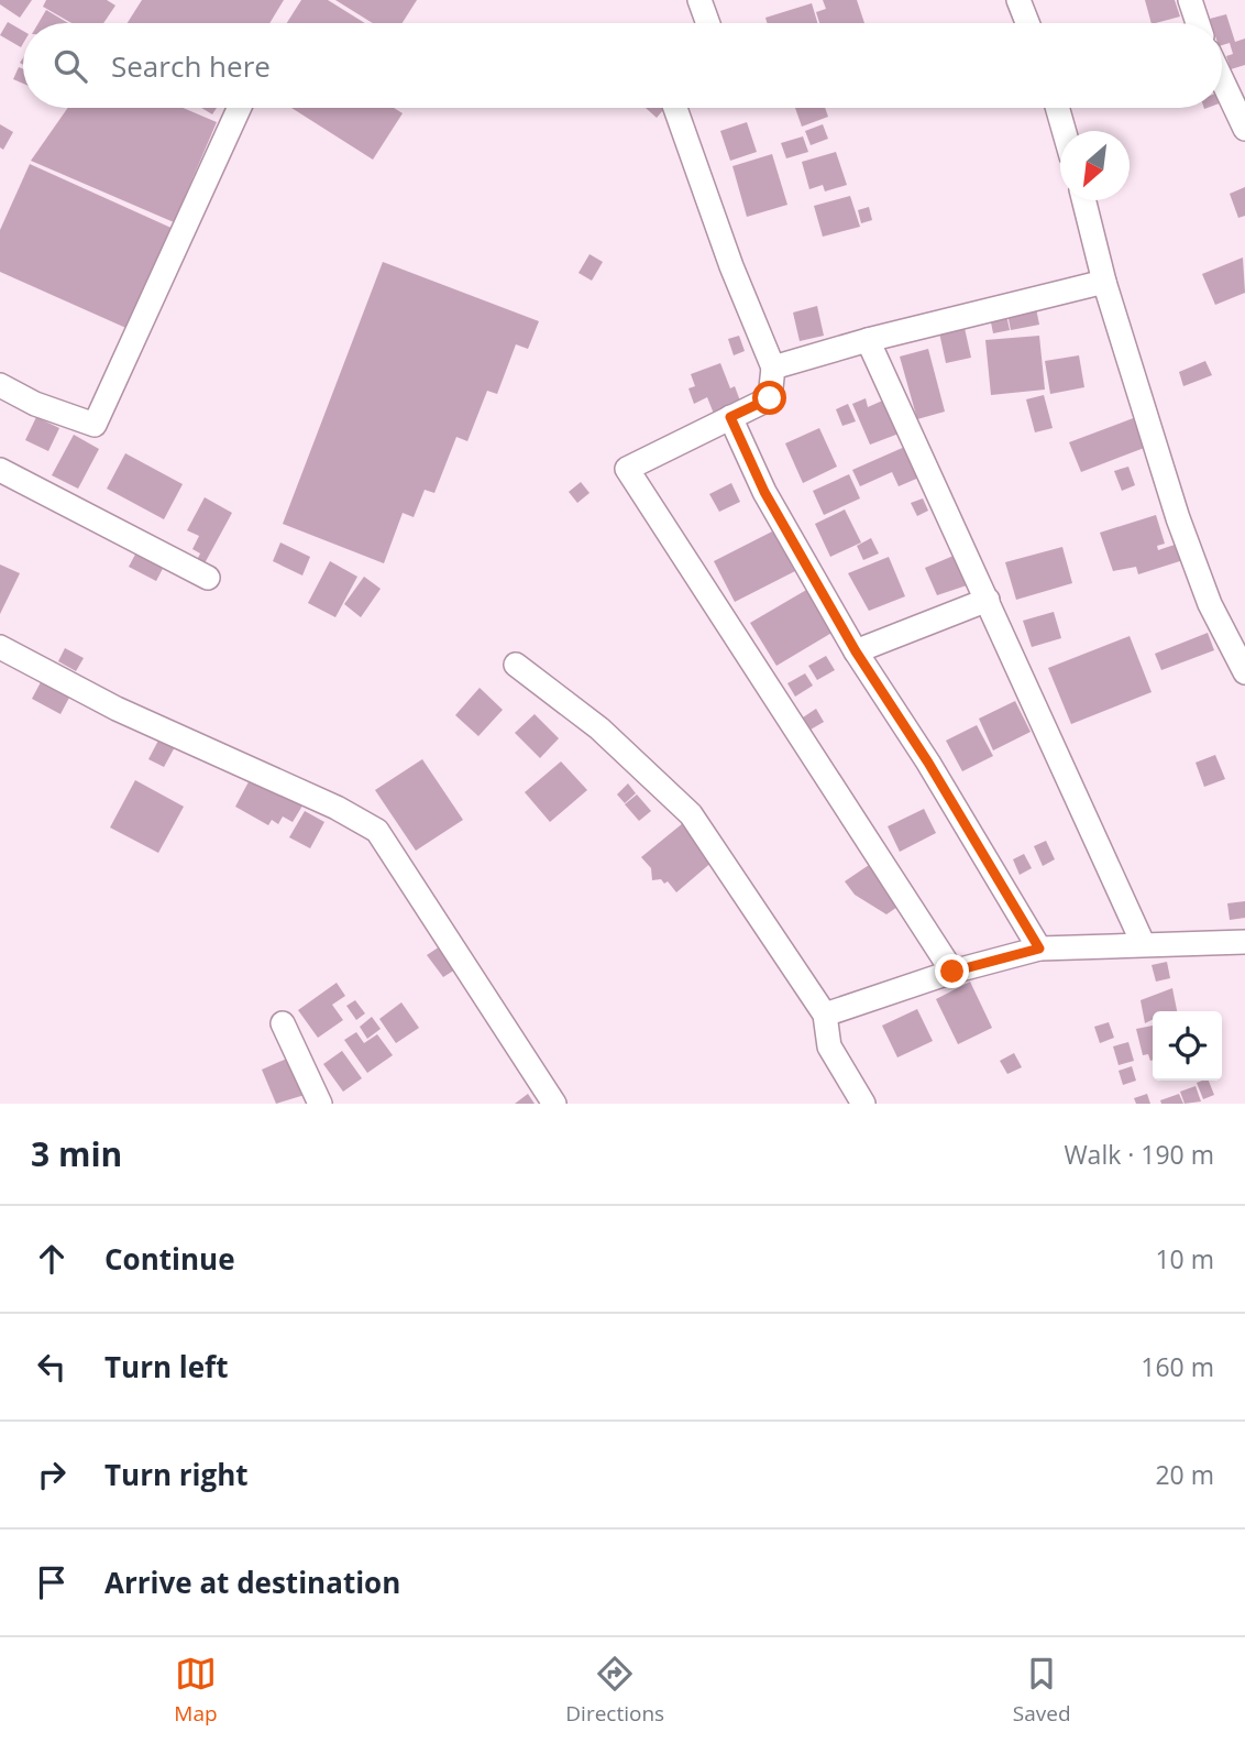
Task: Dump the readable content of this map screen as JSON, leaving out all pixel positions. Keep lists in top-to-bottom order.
{
  "north": "bottom left",
  "page": {
    "search": "Search here",
    "heading": ["3 min", "Walk · 190 m"],
    "list": [
      ["Continue", "10 m"],
      ["Turn left", "160 m"],
      ["Turn right", "20 m"],
      "Arrive at destination"
    ],
    "nav": ["Map", "Directions", "Saved"]
  }
}
